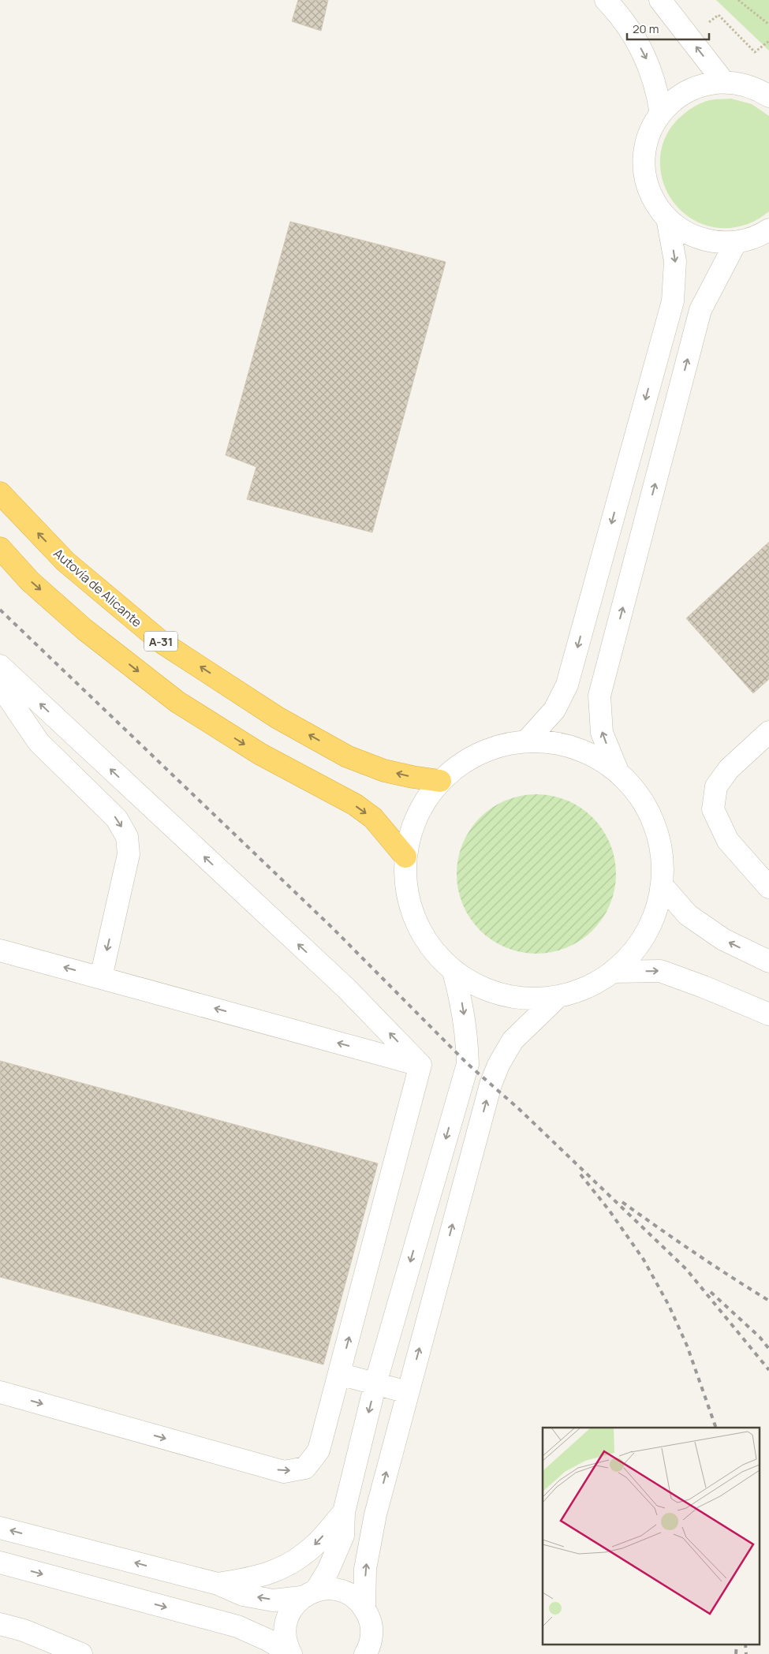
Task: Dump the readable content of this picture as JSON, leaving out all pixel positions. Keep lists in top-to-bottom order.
{
  "streets": {
    "highway": ["Autovía de Alicante", "A-31"]
  },
  "scale_bar": "20 m"
}
